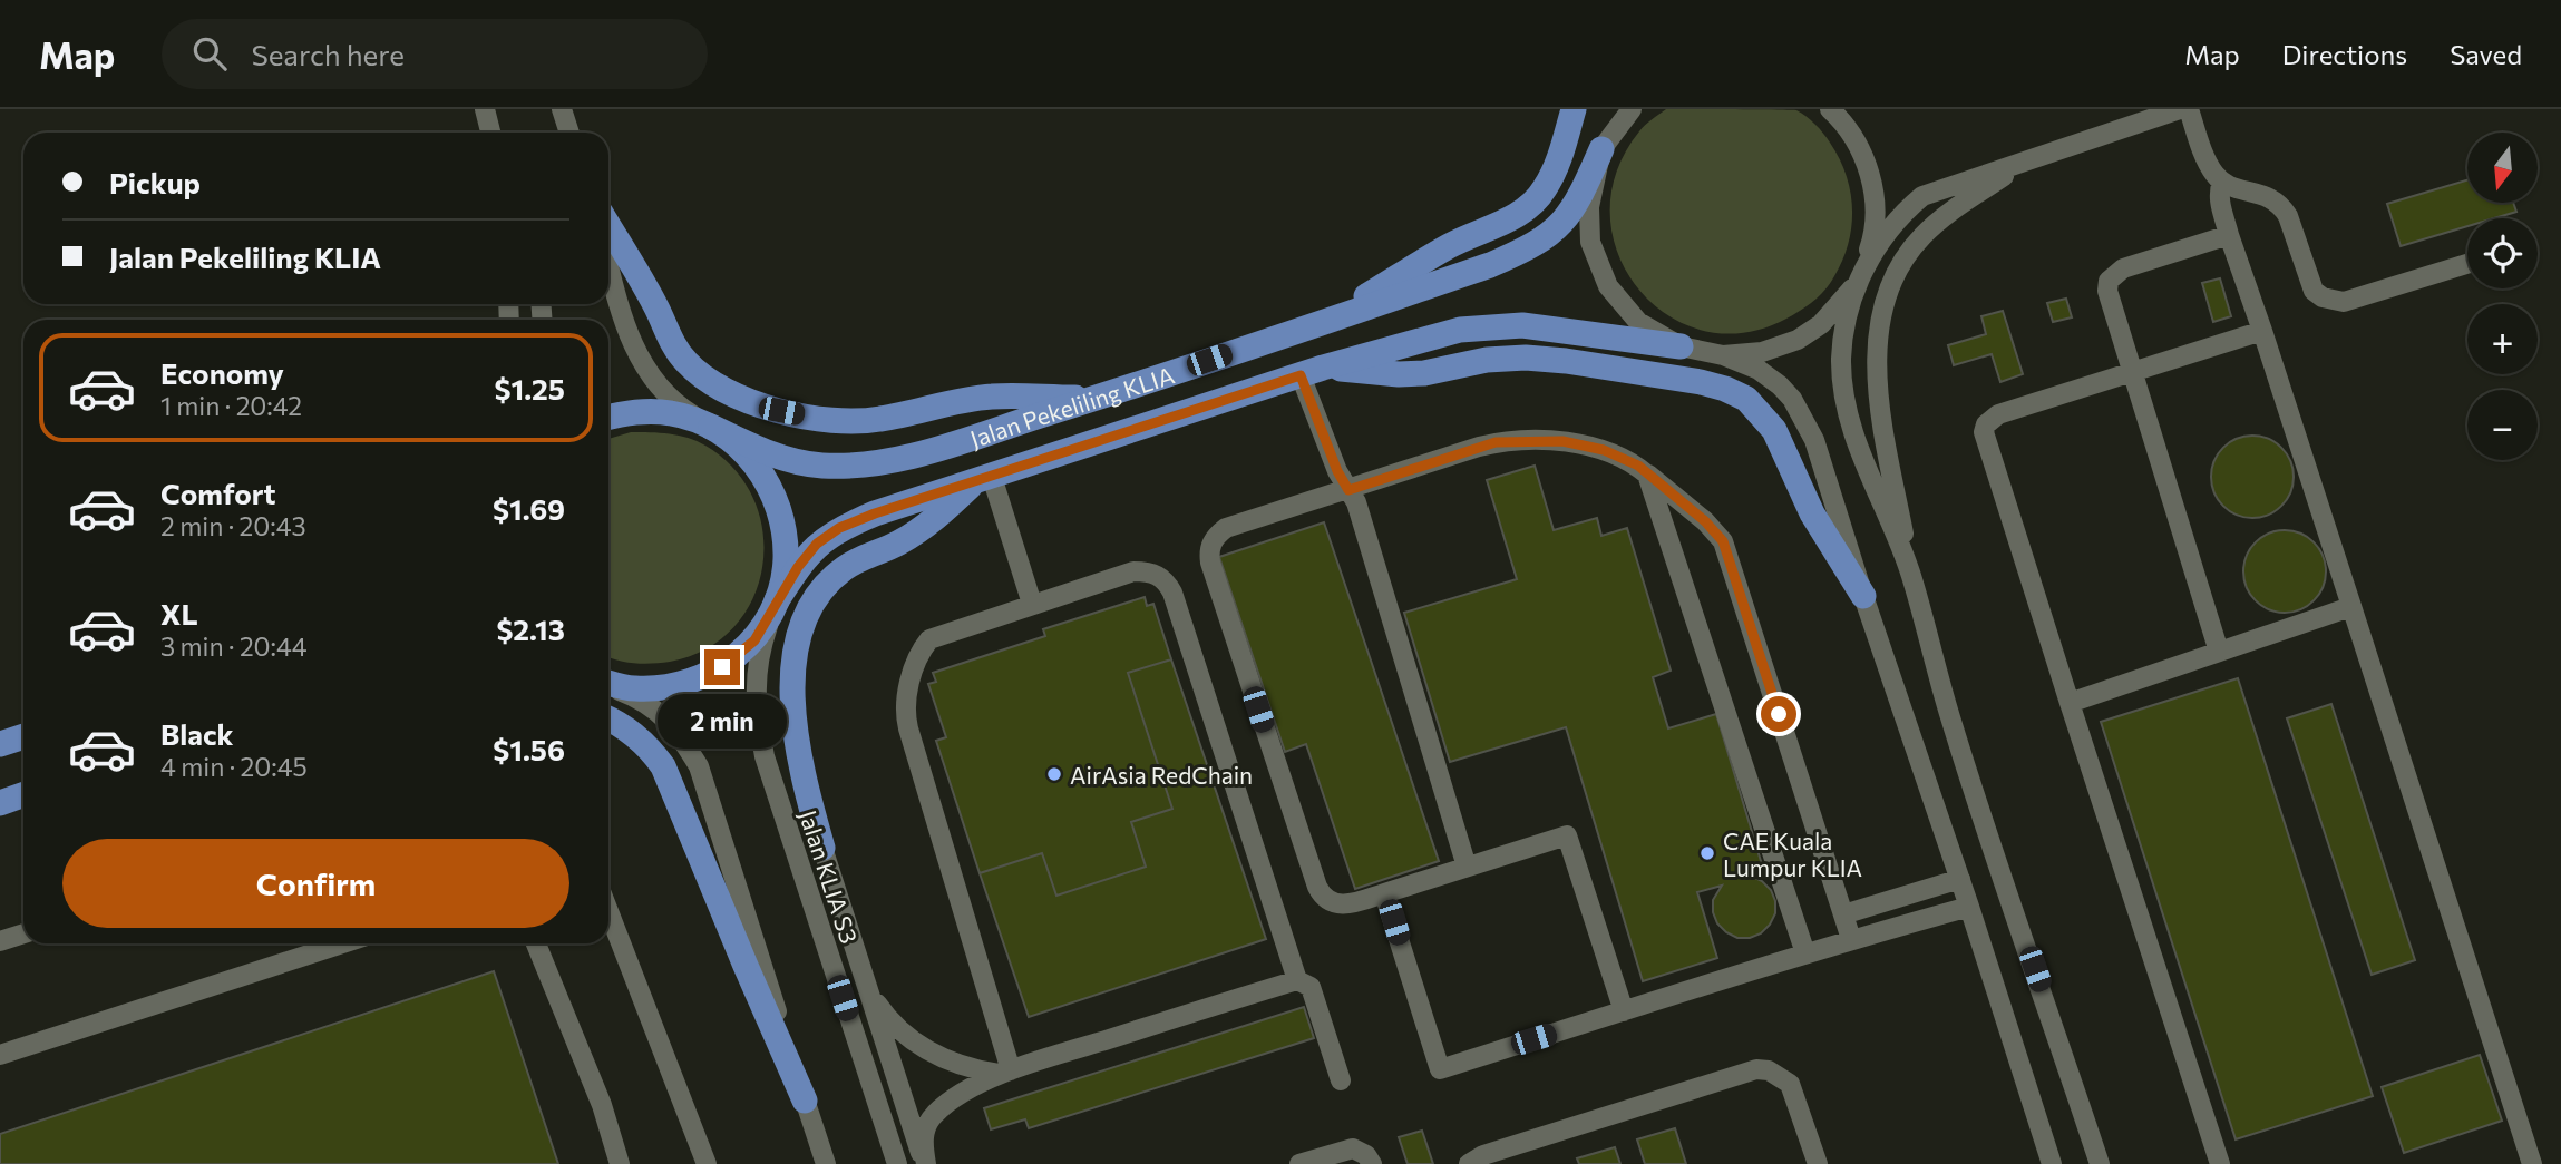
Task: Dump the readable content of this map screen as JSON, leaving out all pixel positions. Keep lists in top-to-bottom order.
{
  "streets": {
    "main road": ["Jalan Pekeliling KLIA"],
    "street": ["Jalan KLIA S3"]
  },
  "crossings": [
    ["Jalan Pekeliling KLIA", "Jalan KLIA S3"]
  ],
  "places": ["AirAsia RedChain", "CAE Kuala Lumpur KLIA"],
  "north": "bottom",
  "page": {
    "header": "Map",
    "search": "Search here",
    "nav": ["Map", "Directions", "Saved"],
    "map_buttons": ["+", "−"],
    "banner": ["Pickup", "Jalan Pekeliling KLIA"],
    "list": [
      {
        "name": "Economy",
        "note": "1 min · 20:42",
        "value": "$1.25"
      },
      {
        "name": "Comfort",
        "note": "2 min · 20:43",
        "value": "$1.69"
      },
      {
        "name": "XL",
        "note": "3 min · 20:44",
        "value": "$2.13"
      },
      {
        "name": "Black",
        "note": "4 min · 20:45",
        "value": "$1.56"
      }
    ],
    "bubble": "2 min",
    "buttons": "Confirm"
  }
}
